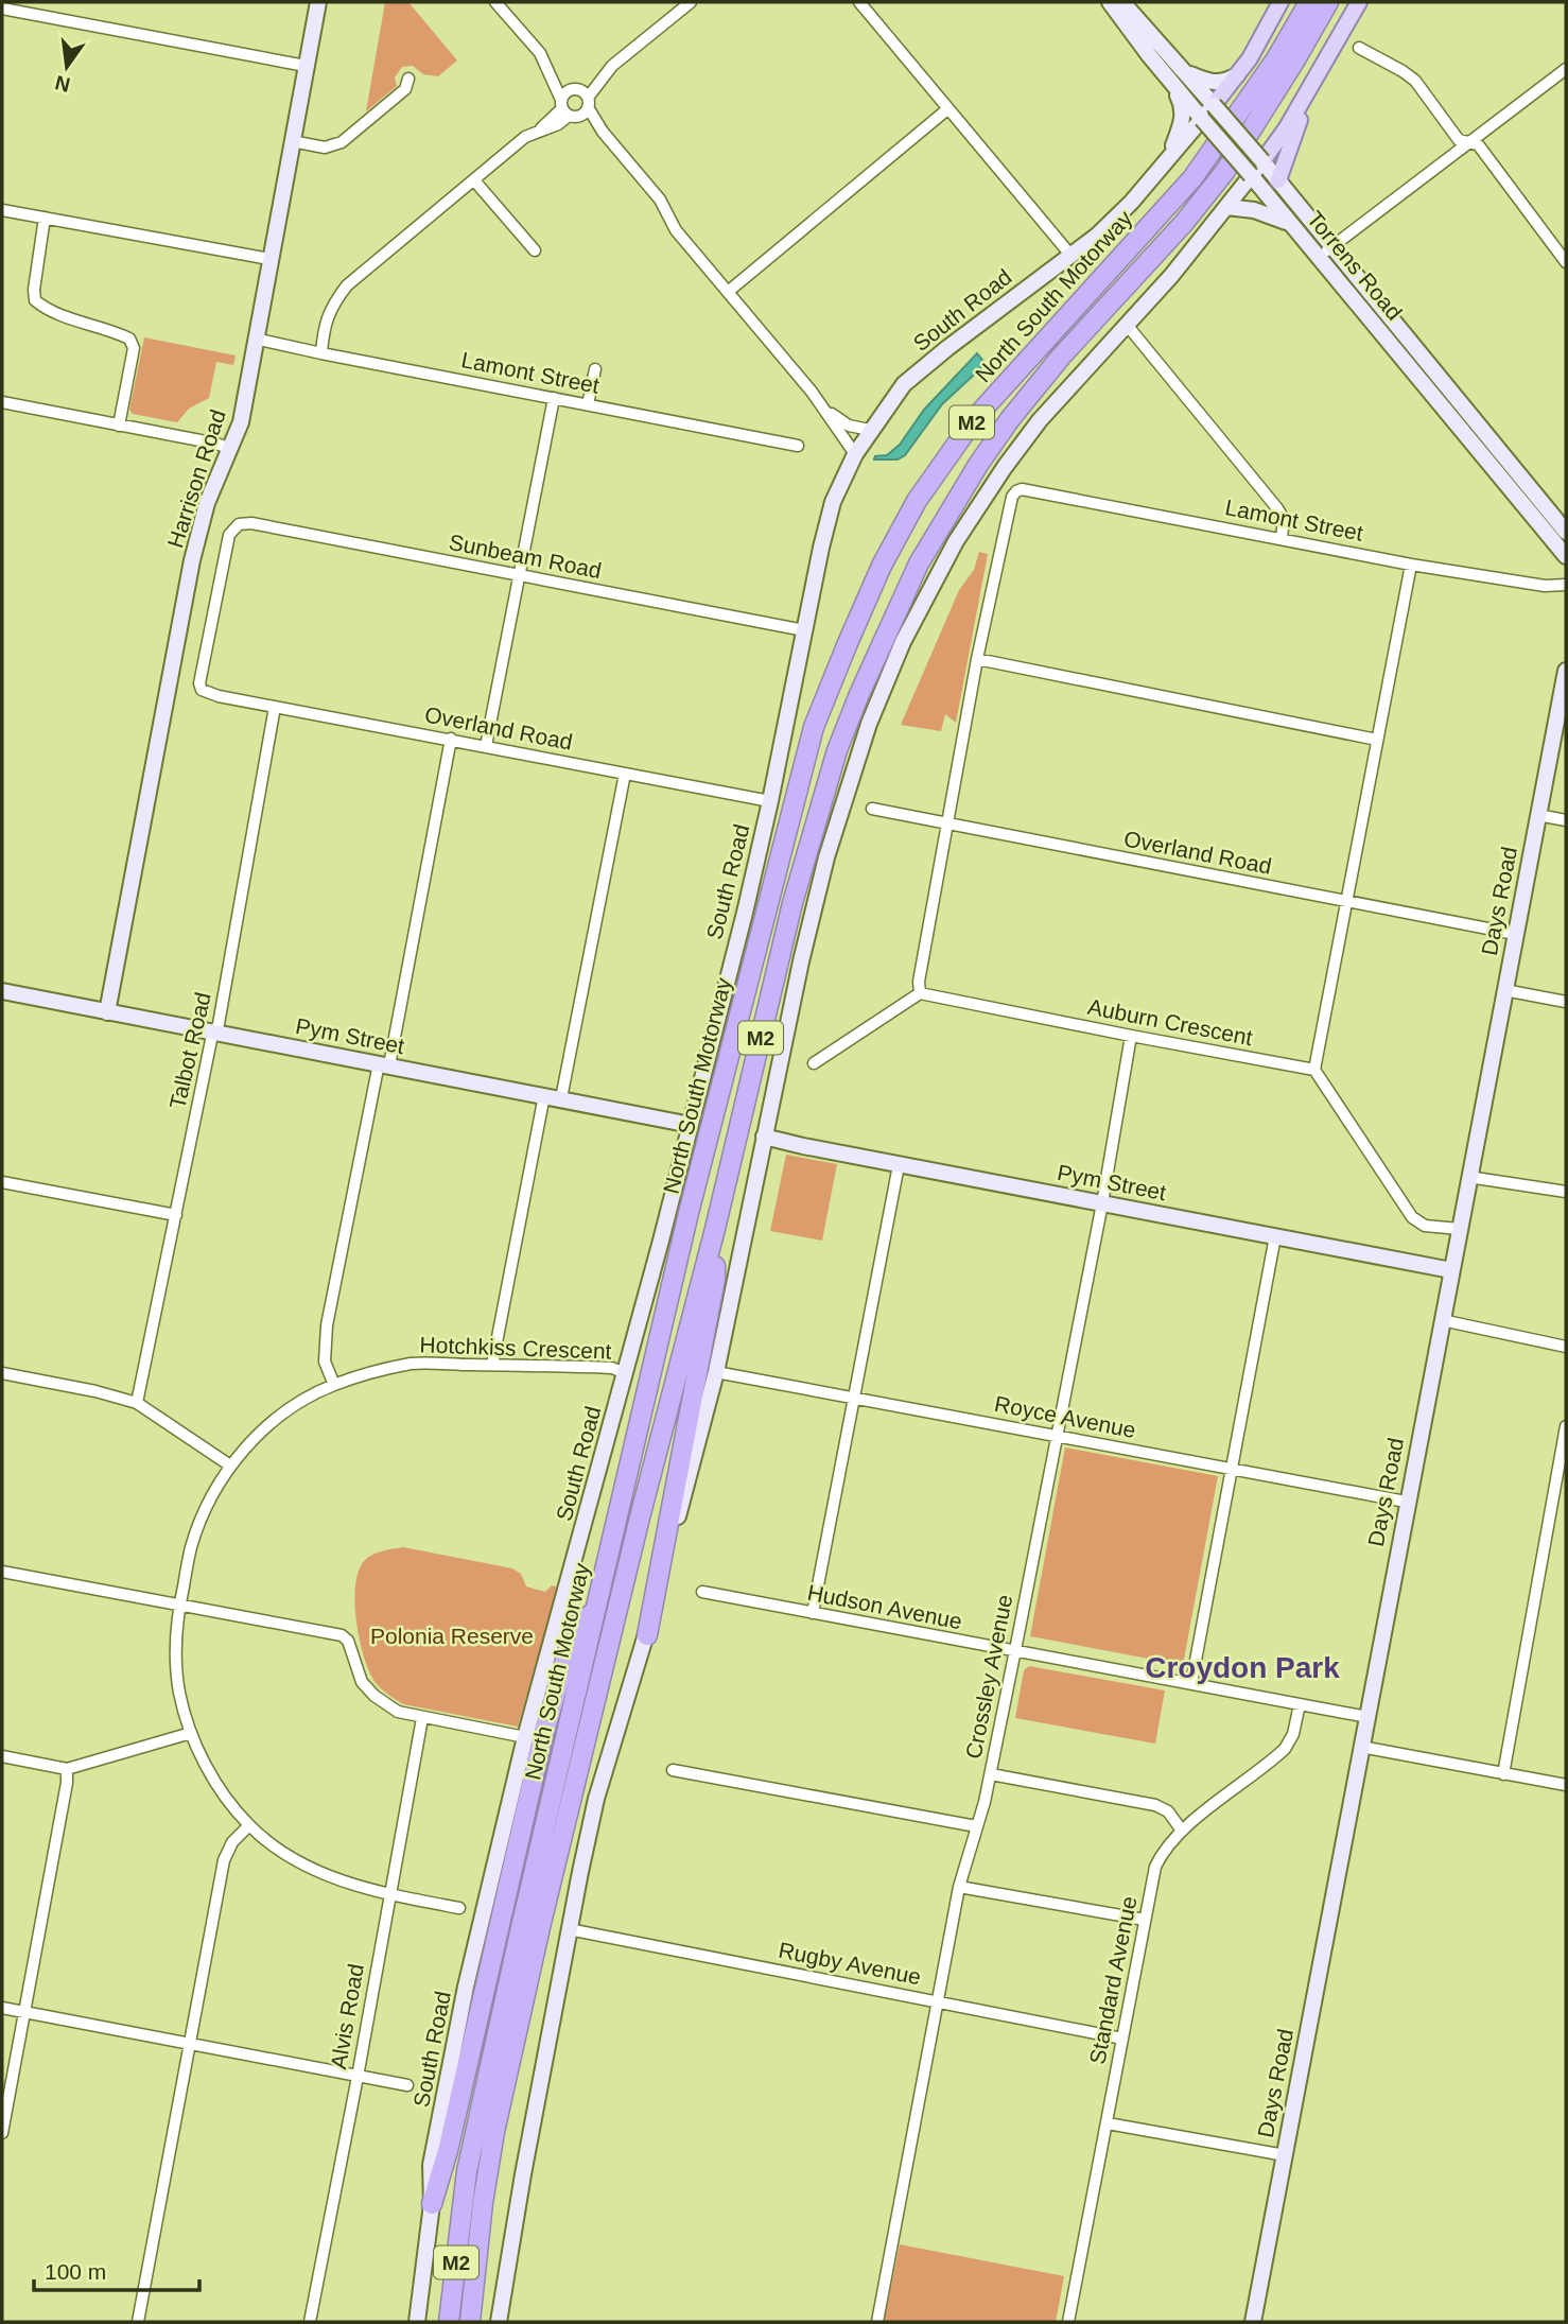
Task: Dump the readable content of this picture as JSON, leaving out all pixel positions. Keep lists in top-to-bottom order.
{
  "streets": {
    "highway": ["North South Motorway", "M2"],
    "main road": [
      "Torrens Road",
      "South Road",
      "Harrison Road",
      "Days Road",
      "Pym Street"
    ],
    "street": [
      "Lamont Street",
      "Sunbeam Road",
      "Overland Road",
      "Auburn Crescent",
      "Talbot Road",
      "Hotchkiss Crescent",
      "Royce Avenue",
      "Hudson Avenue",
      "Crossley Avenue",
      "Rugby Avenue",
      "Standard Avenue",
      "Alvis Road"
    ]
  },
  "crossings": [
    ["Torrens Road", "South Road"],
    ["South Road", "Sunbeam Road"],
    ["South Road", "Overland Road"],
    ["South Road", "Pym Street"],
    ["South Road", "Hotchkiss Crescent"],
    ["Lamont Street", "Harrison Road"],
    ["Harrison Road", "Pym Street"],
    ["Sunbeam Road", "Overland Road"],
    ["Overland Road", "Days Road"],
    ["Overland Road", "Talbot Road"],
    ["Days Road", "Pym Street"],
    ["Days Road", "Royce Avenue"],
    ["Days Road", "Hudson Avenue"],
    ["Auburn Crescent", "Crossley Avenue"],
    ["Pym Street", "Talbot Road"],
    ["Pym Street", "Crossley Avenue"],
    ["Hotchkiss Crescent", "Alvis Road"],
    ["Royce Avenue", "Crossley Avenue"],
    ["Hudson Avenue", "Crossley Avenue"],
    ["Hudson Avenue", "Standard Avenue"],
    ["Crossley Avenue", "Rugby Avenue"],
    ["Rugby Avenue", "Standard Avenue"]
  ],
  "districts": ["Croydon Park"],
  "parks": ["Polonia Reserve"],
  "scale_bar": "100 m",
  "north": "bottom"
}
